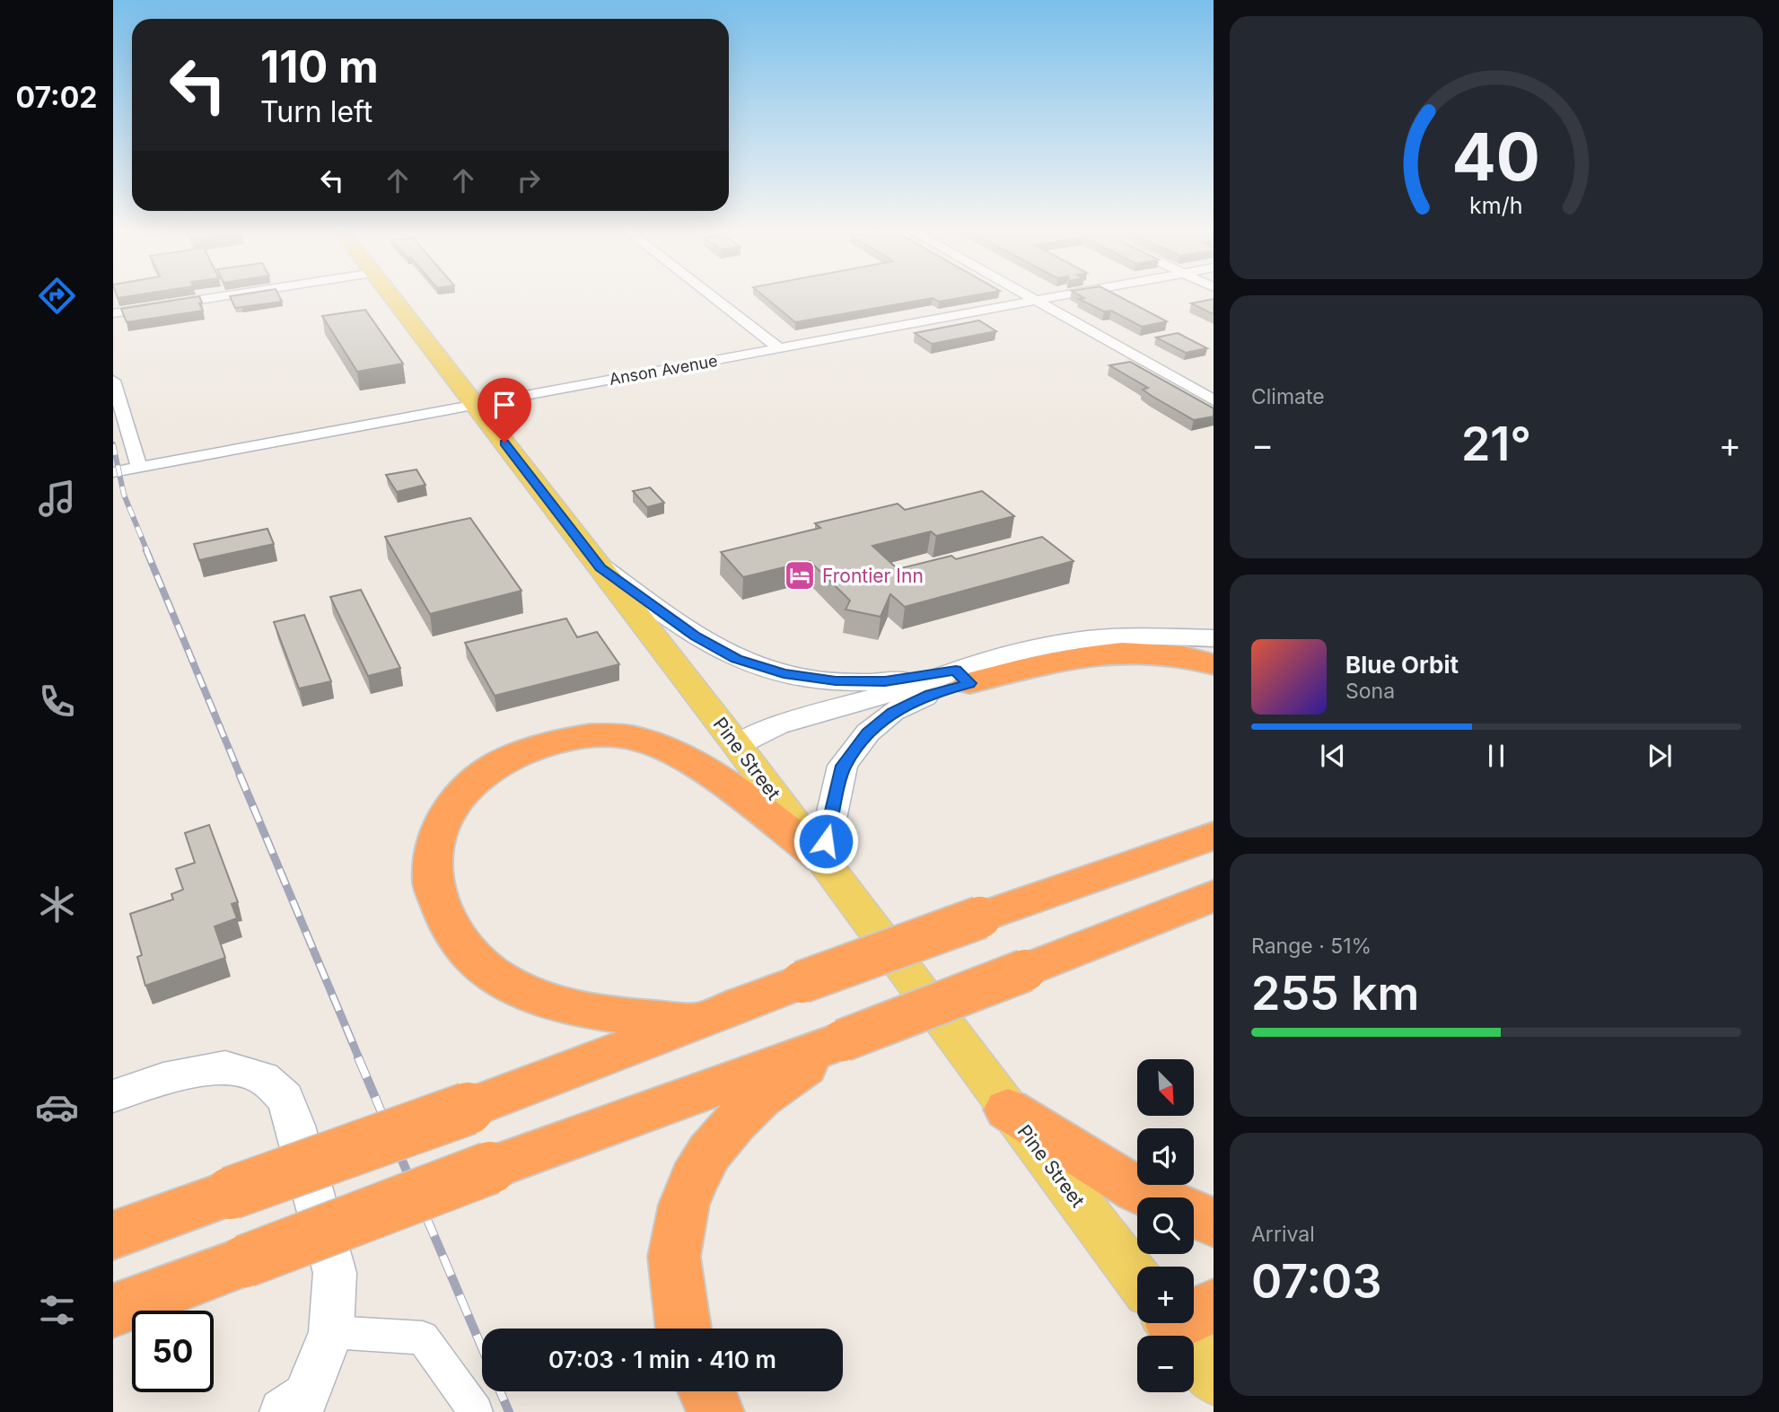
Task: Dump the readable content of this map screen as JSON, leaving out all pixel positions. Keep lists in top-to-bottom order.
{
  "streets": {
    "main road": ["Pine Street"],
    "street": ["Anson Avenue"]
  },
  "crossings": [
    ["Anson Avenue", "Pine Street"]
  ],
  "places": {
    "hotel": ["Frontier Inn"]
  },
  "north": "bottom right",
  "page": {
    "tabs": "07:02",
    "turn": ["110 m", "Turn left"],
    "tile": [
      "Climate",
      ["Range · 51%", "255 km"],
      ["Arrival", "07:03"]
    ],
    "heat": ["−", "21°", "+"],
    "song": ["Blue Orbit", "Sona"],
    "map_buttons": ["+", "−"],
    "limit": "50",
    "trip": "07:03 · 1 min · 410 m",
    "gauge": ["40", "km/h"]
  }
}
